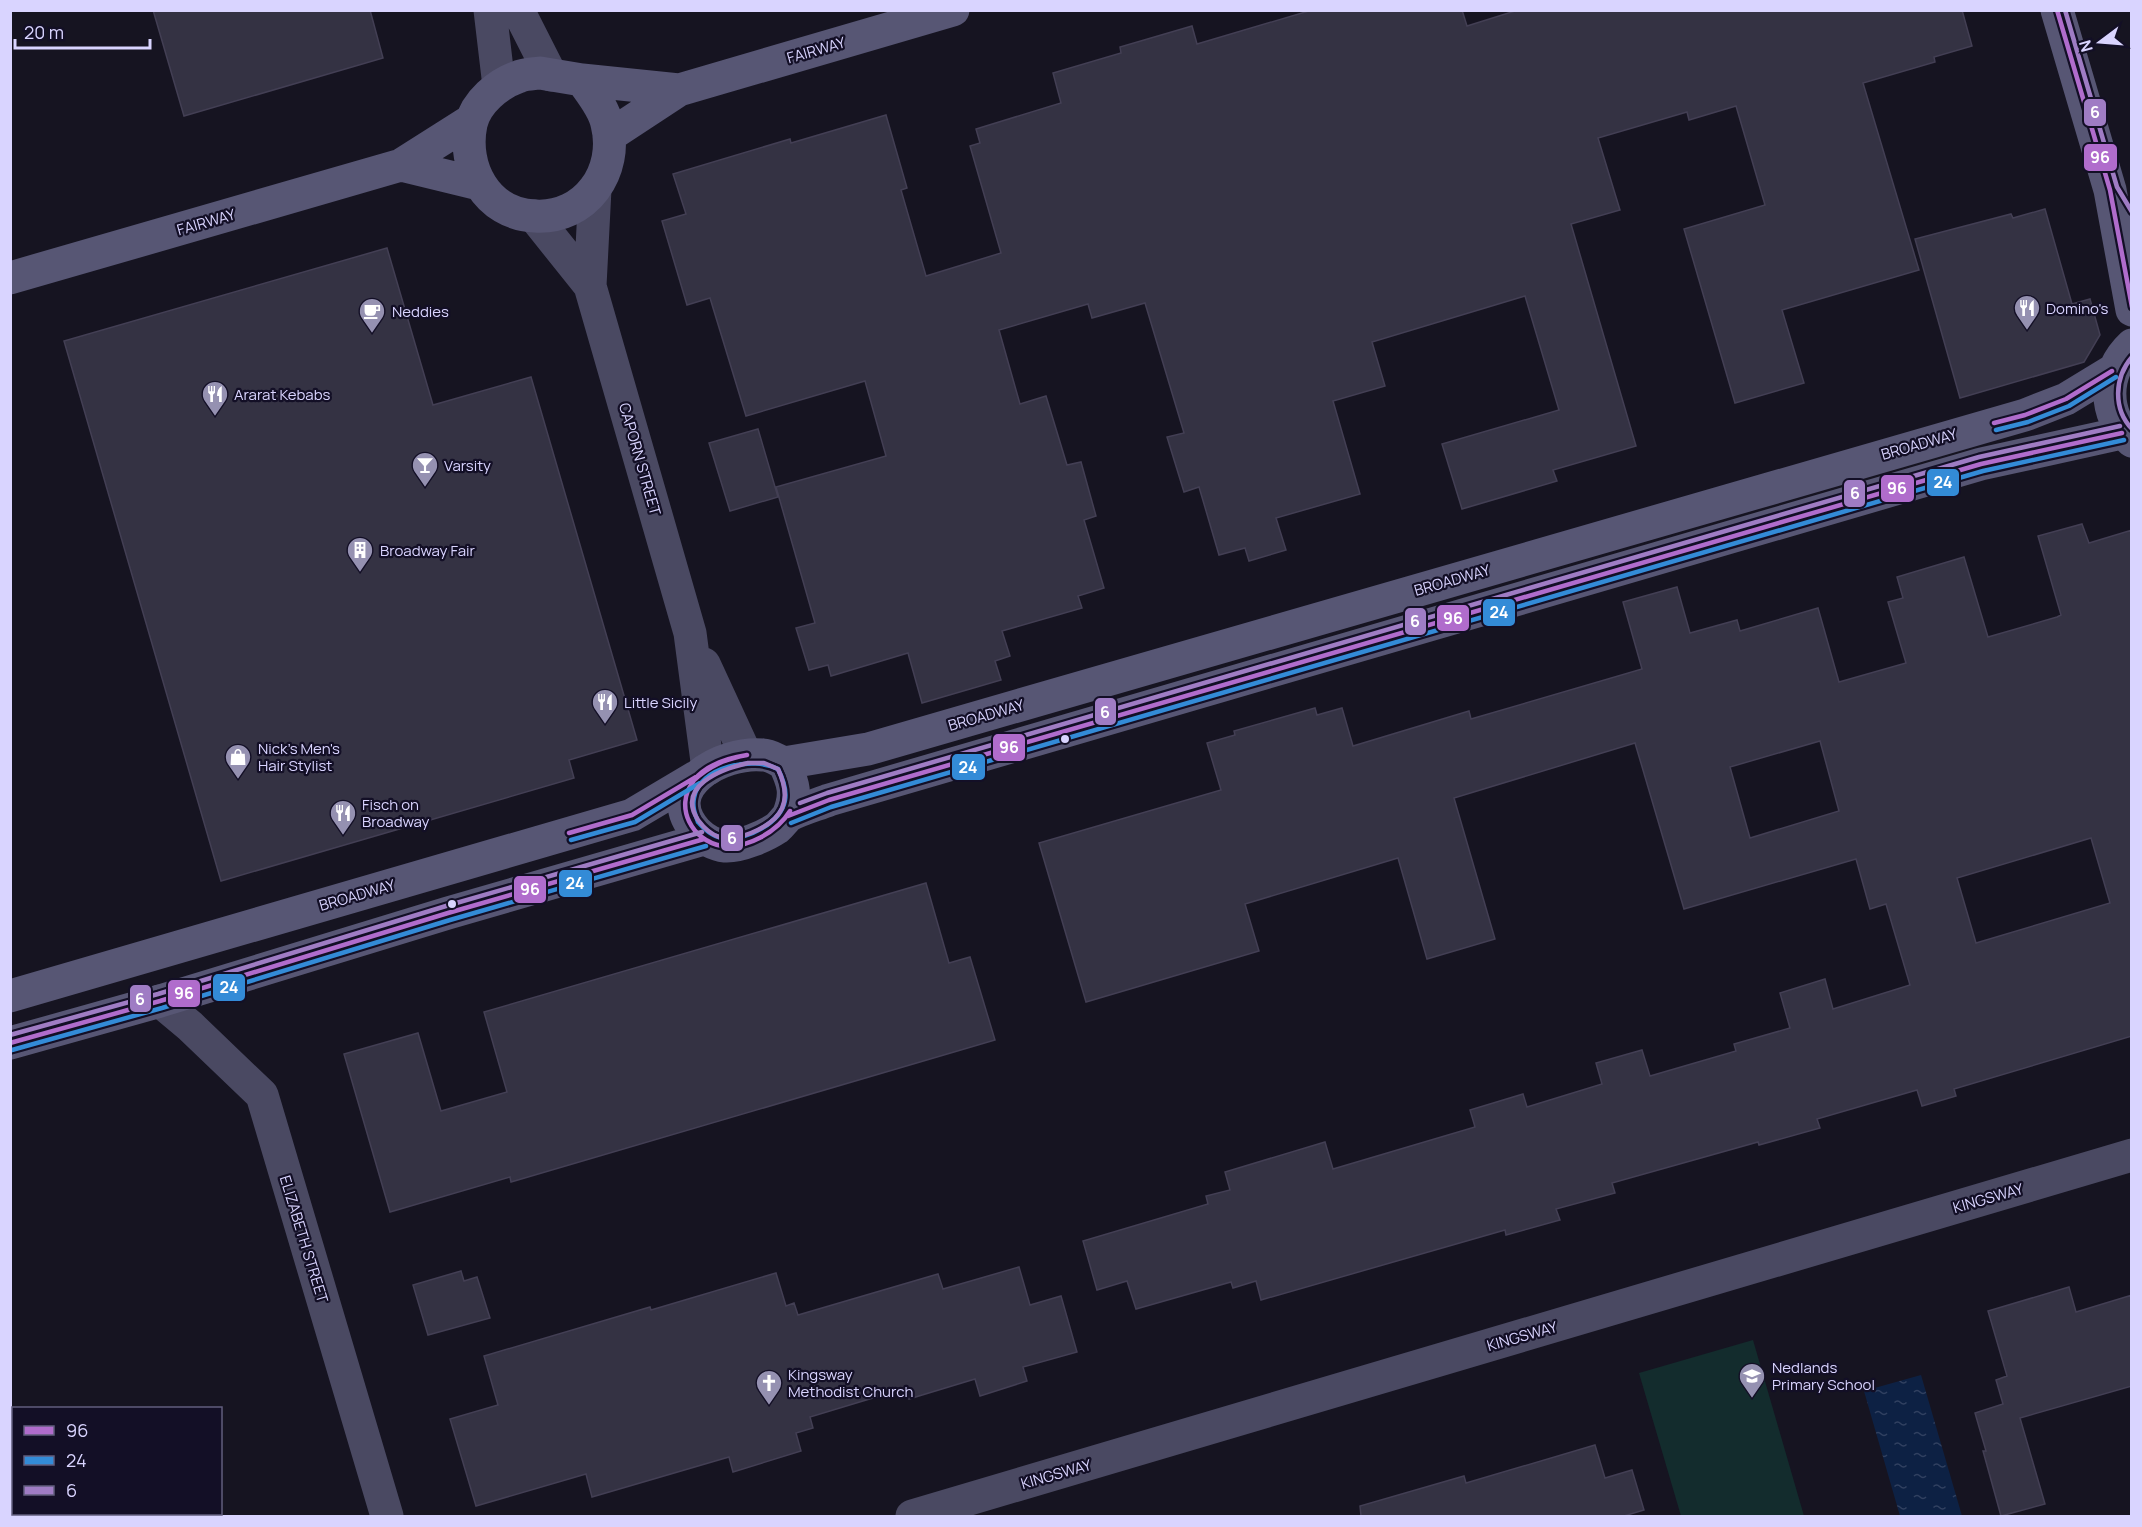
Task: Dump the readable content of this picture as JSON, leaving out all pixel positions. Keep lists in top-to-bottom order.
{
  "streets": {
    "main road": ["FAIRWAY", "BROADWAY"],
    "street": ["CAPORN STREET", "KINGSWAY", "ELIZABETH STREET"]
  },
  "crossings": [
    ["FAIRWAY", "CAPORN STREET"],
    ["BROADWAY", "CAPORN STREET"]
  ],
  "places": {
    "restaurant": [
      "Domino's",
      "Ararat Kebabs",
      "Little Sicily",
      "Fisch on Broadway"
    ],
    "cafe": ["Neddies"],
    "bar": ["Varsity"],
    "building": ["Broadway Fair"],
    "shop": ["Nick's Men's Hair Stylist"],
    "school or university": ["Nedlands Primary School"],
    "church": ["Kingsway Methodist Church"]
  },
  "lines": ["transit line 96", "transit line 6", "transit line 24"],
  "legend": ["96", "24", "6"],
  "scale_bar": "20 m",
  "north": "left"
}
